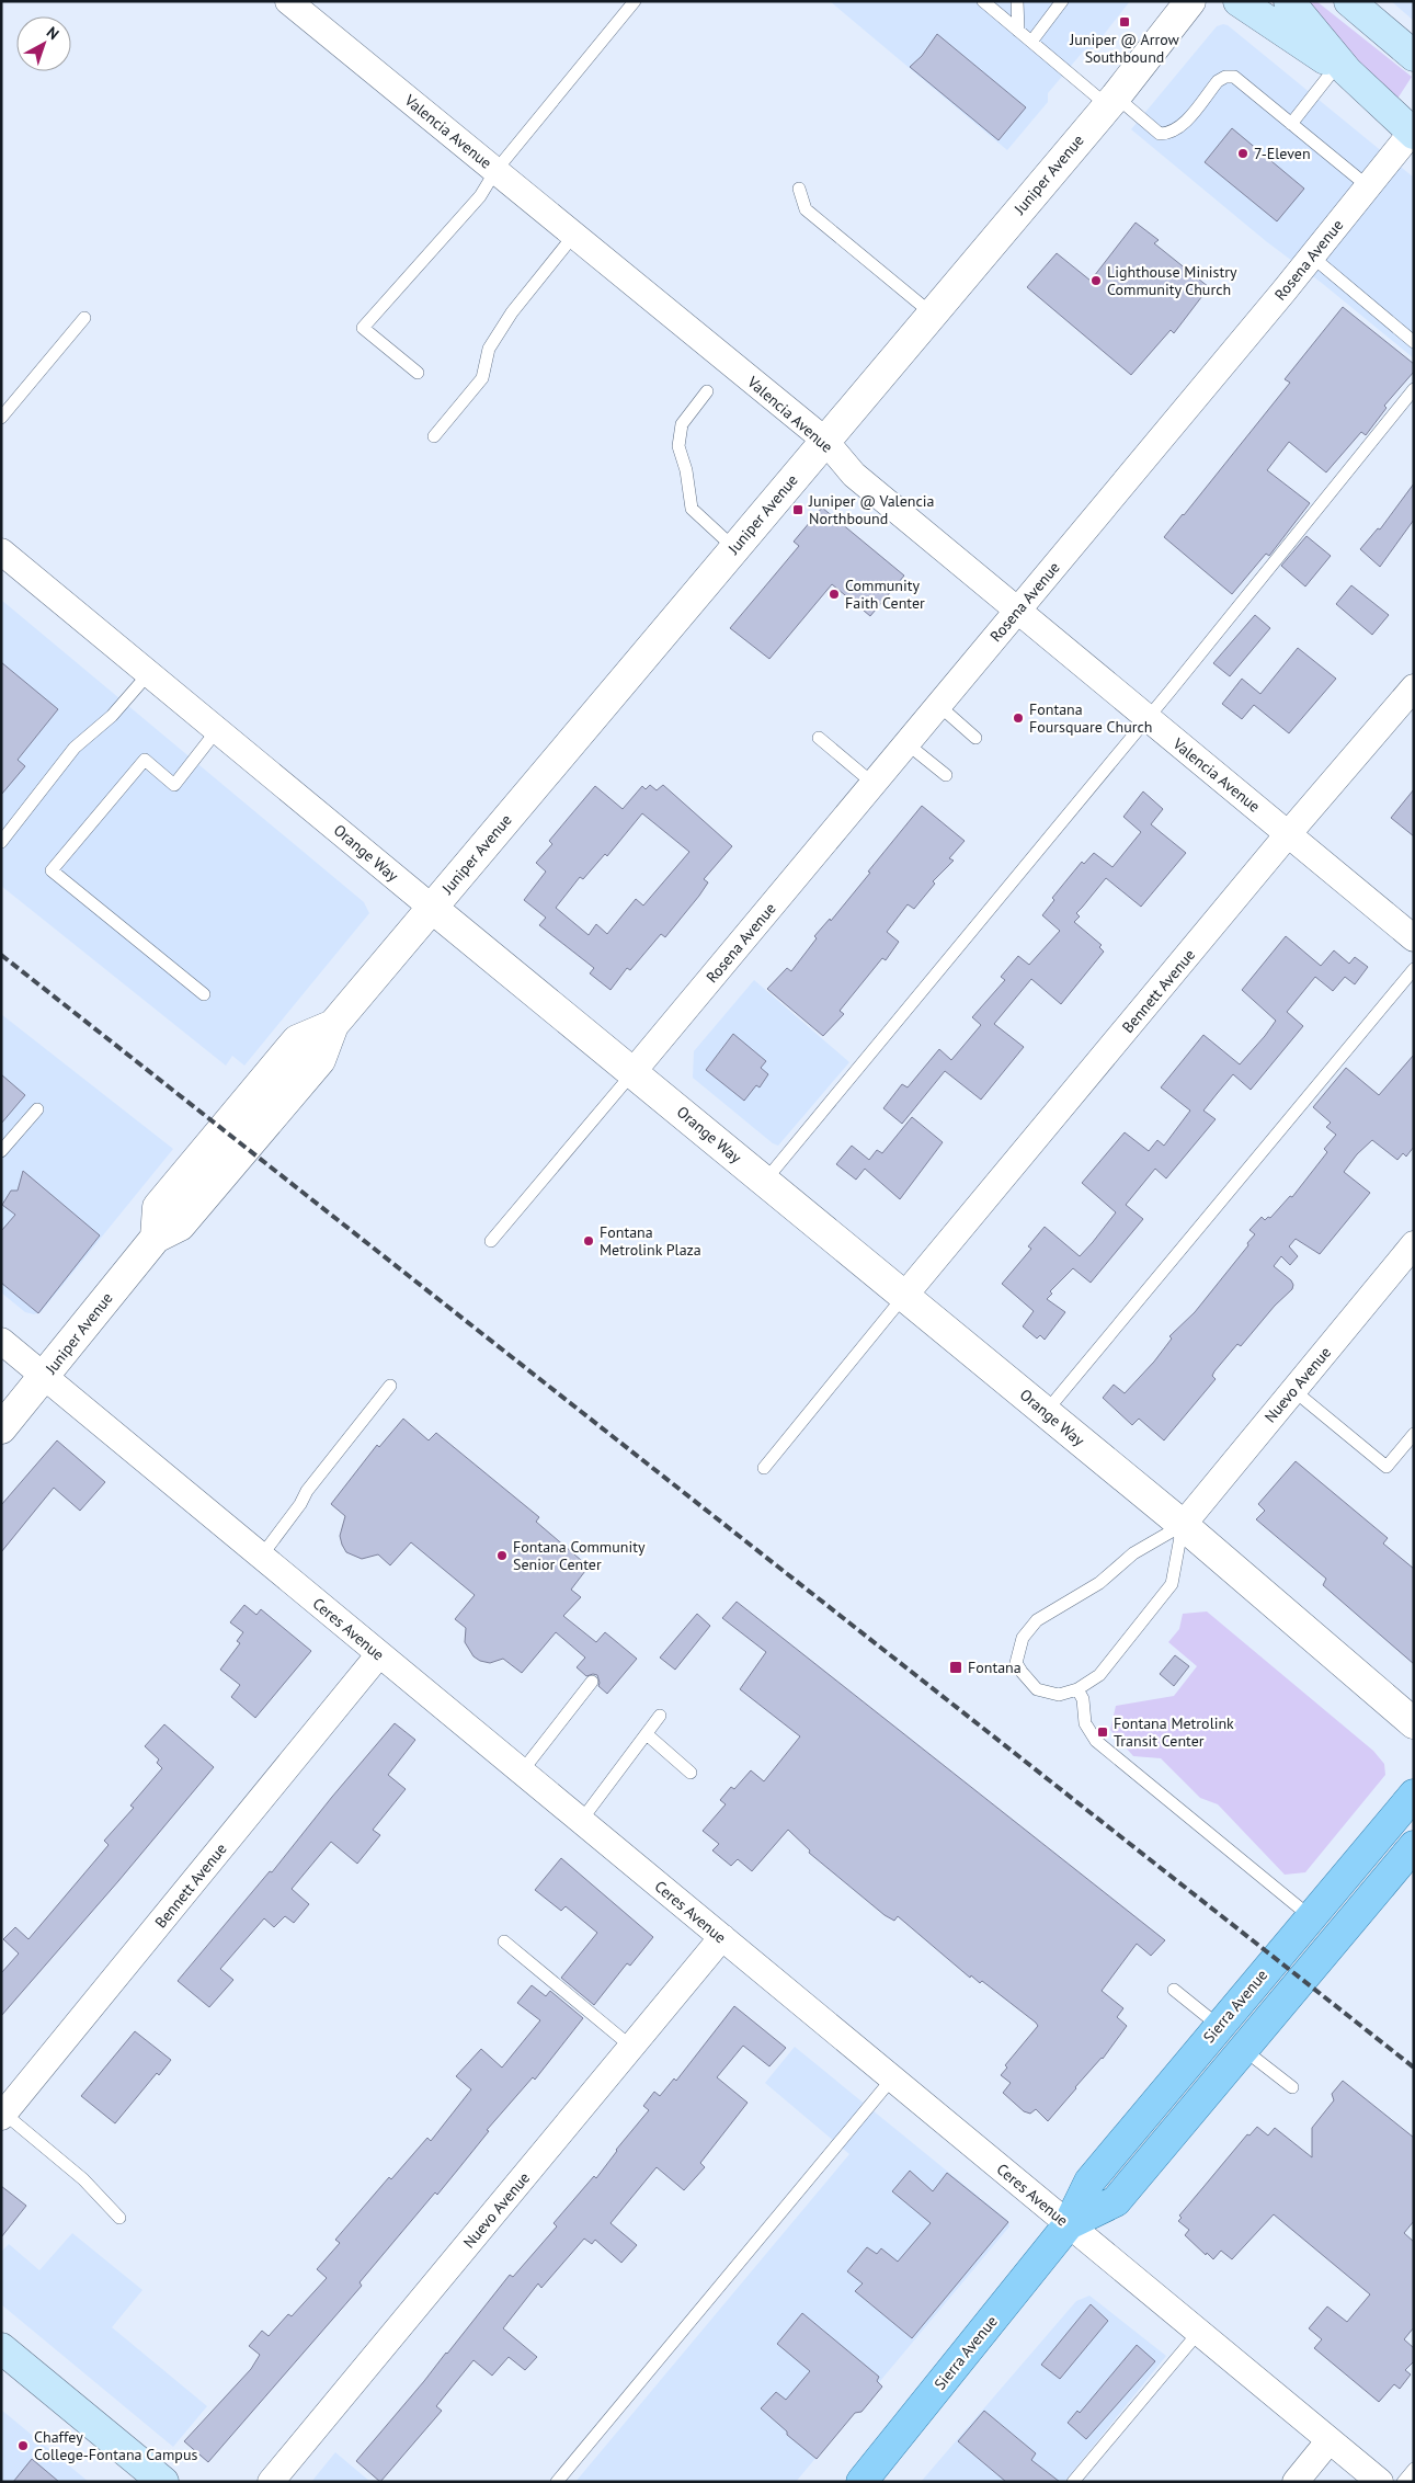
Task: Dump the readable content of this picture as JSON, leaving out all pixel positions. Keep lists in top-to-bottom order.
{
  "streets": {
    "main road": ["Sierra Avenue"],
    "street": [
      "Valencia Avenue",
      "Juniper Avenue",
      "Rosena Avenue",
      "Orange Way",
      "Bennett Avenue",
      "Nuevo Avenue",
      "Ceres Avenue"
    ]
  },
  "crossings": [
    ["Valencia Avenue", "Juniper Avenue"],
    ["Valencia Avenue", "Rosena Avenue"],
    ["Valencia Avenue", "Bennett Avenue"],
    ["Juniper Avenue", "Orange Way"],
    ["Juniper Avenue", "Ceres Avenue"],
    ["Rosena Avenue", "Orange Way"],
    ["Orange Way", "Bennett Avenue"],
    ["Orange Way", "Nuevo Avenue"],
    ["Bennett Avenue", "Ceres Avenue"],
    ["Nuevo Avenue", "Ceres Avenue"],
    ["Ceres Avenue", "Sierra Avenue"]
  ],
  "places": {
    "transit": [
      "Juniper @ Arrow Southbound",
      "Juniper @ Valencia Northbound",
      "Fontana",
      "Fontana Metrolink Transit Center"
    ],
    "other": [
      "7-Eleven",
      "Lighthouse Ministry Community Church",
      "Community Faith Center",
      "Fontana Foursquare Church",
      "Fontana Metrolink Plaza",
      "Fontana Community Senior Center",
      "Chaffey College-Fontana Campus"
    ]
  },
  "north": "top right"
}
